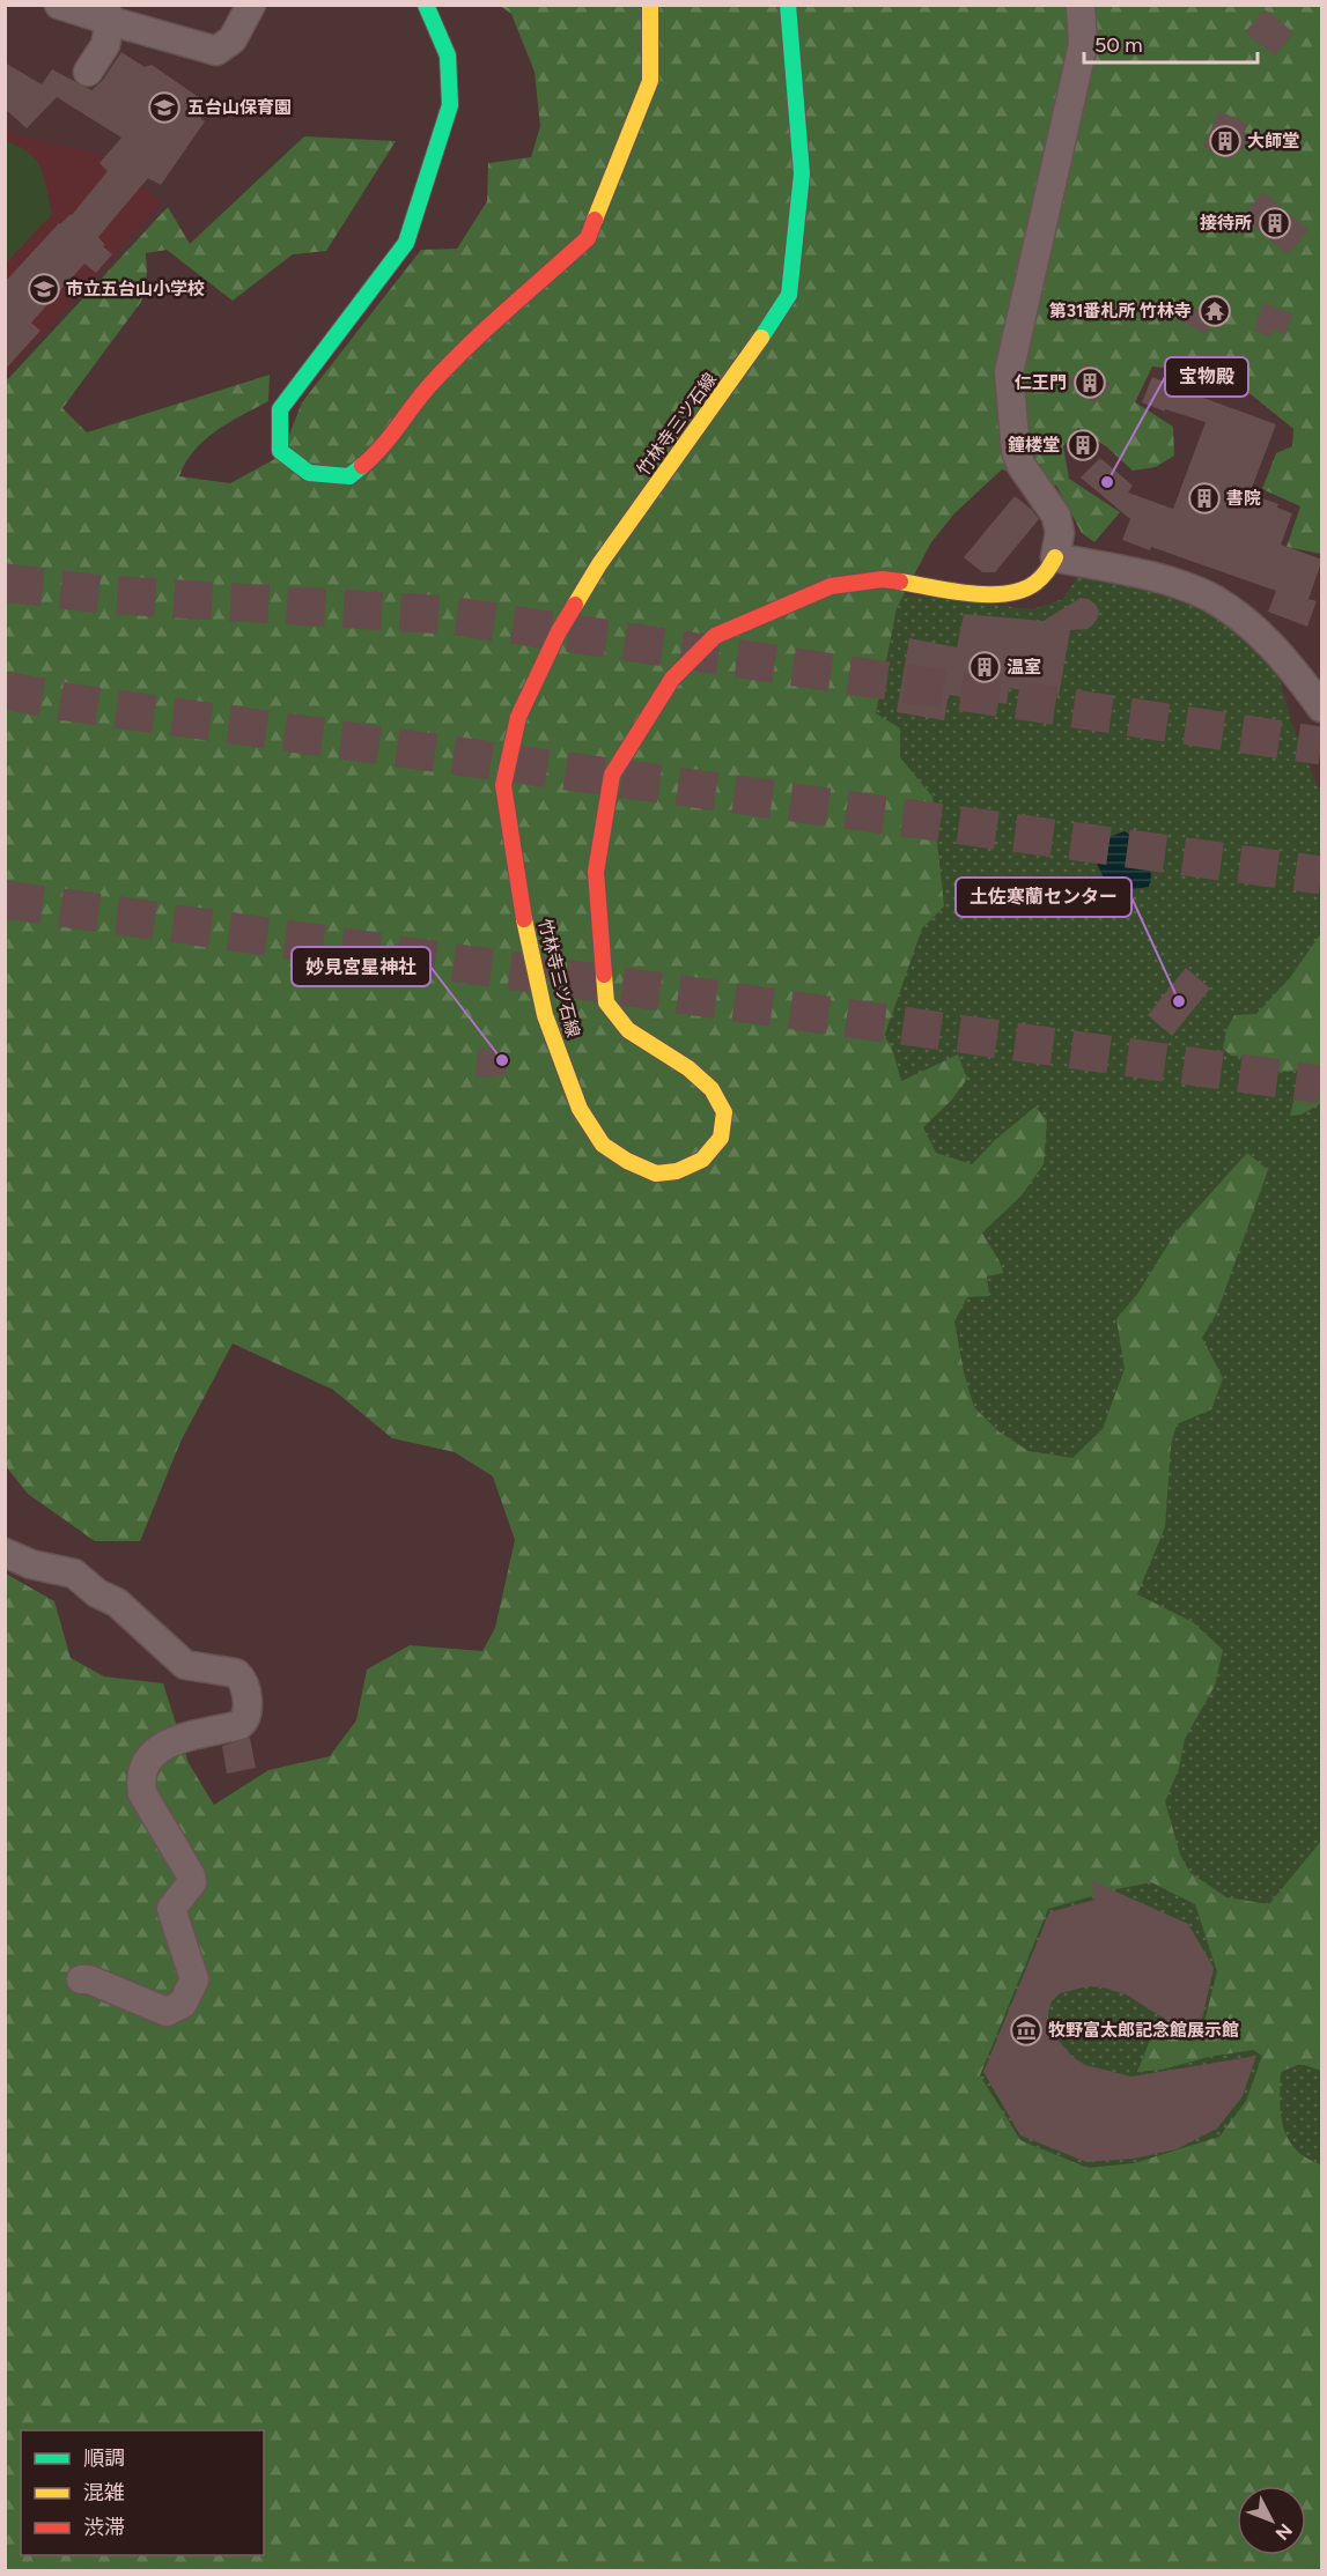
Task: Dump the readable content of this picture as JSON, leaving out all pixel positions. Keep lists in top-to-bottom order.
{
  "streets": {
    "main road": ["竹林寺三ツ石線"]
  },
  "places": {
    "school or university": ["五台山保育園", "市立五台山小学校"],
    "building": [
      "大師堂",
      "接待所",
      "仁王門",
      "鐘楼堂",
      "書院",
      "温室"
    ],
    "temple": ["第31番札所 竹林寺"],
    "other": ["宝物殿", "土佐寒蘭センター", "妙見宮星神社"],
    "museum": ["牧野富太郎記念館展示館"]
  },
  "legend": ["順調", "混雑", "渋滞"],
  "scale_bar": "50 m",
  "north": "bottom right"
}
